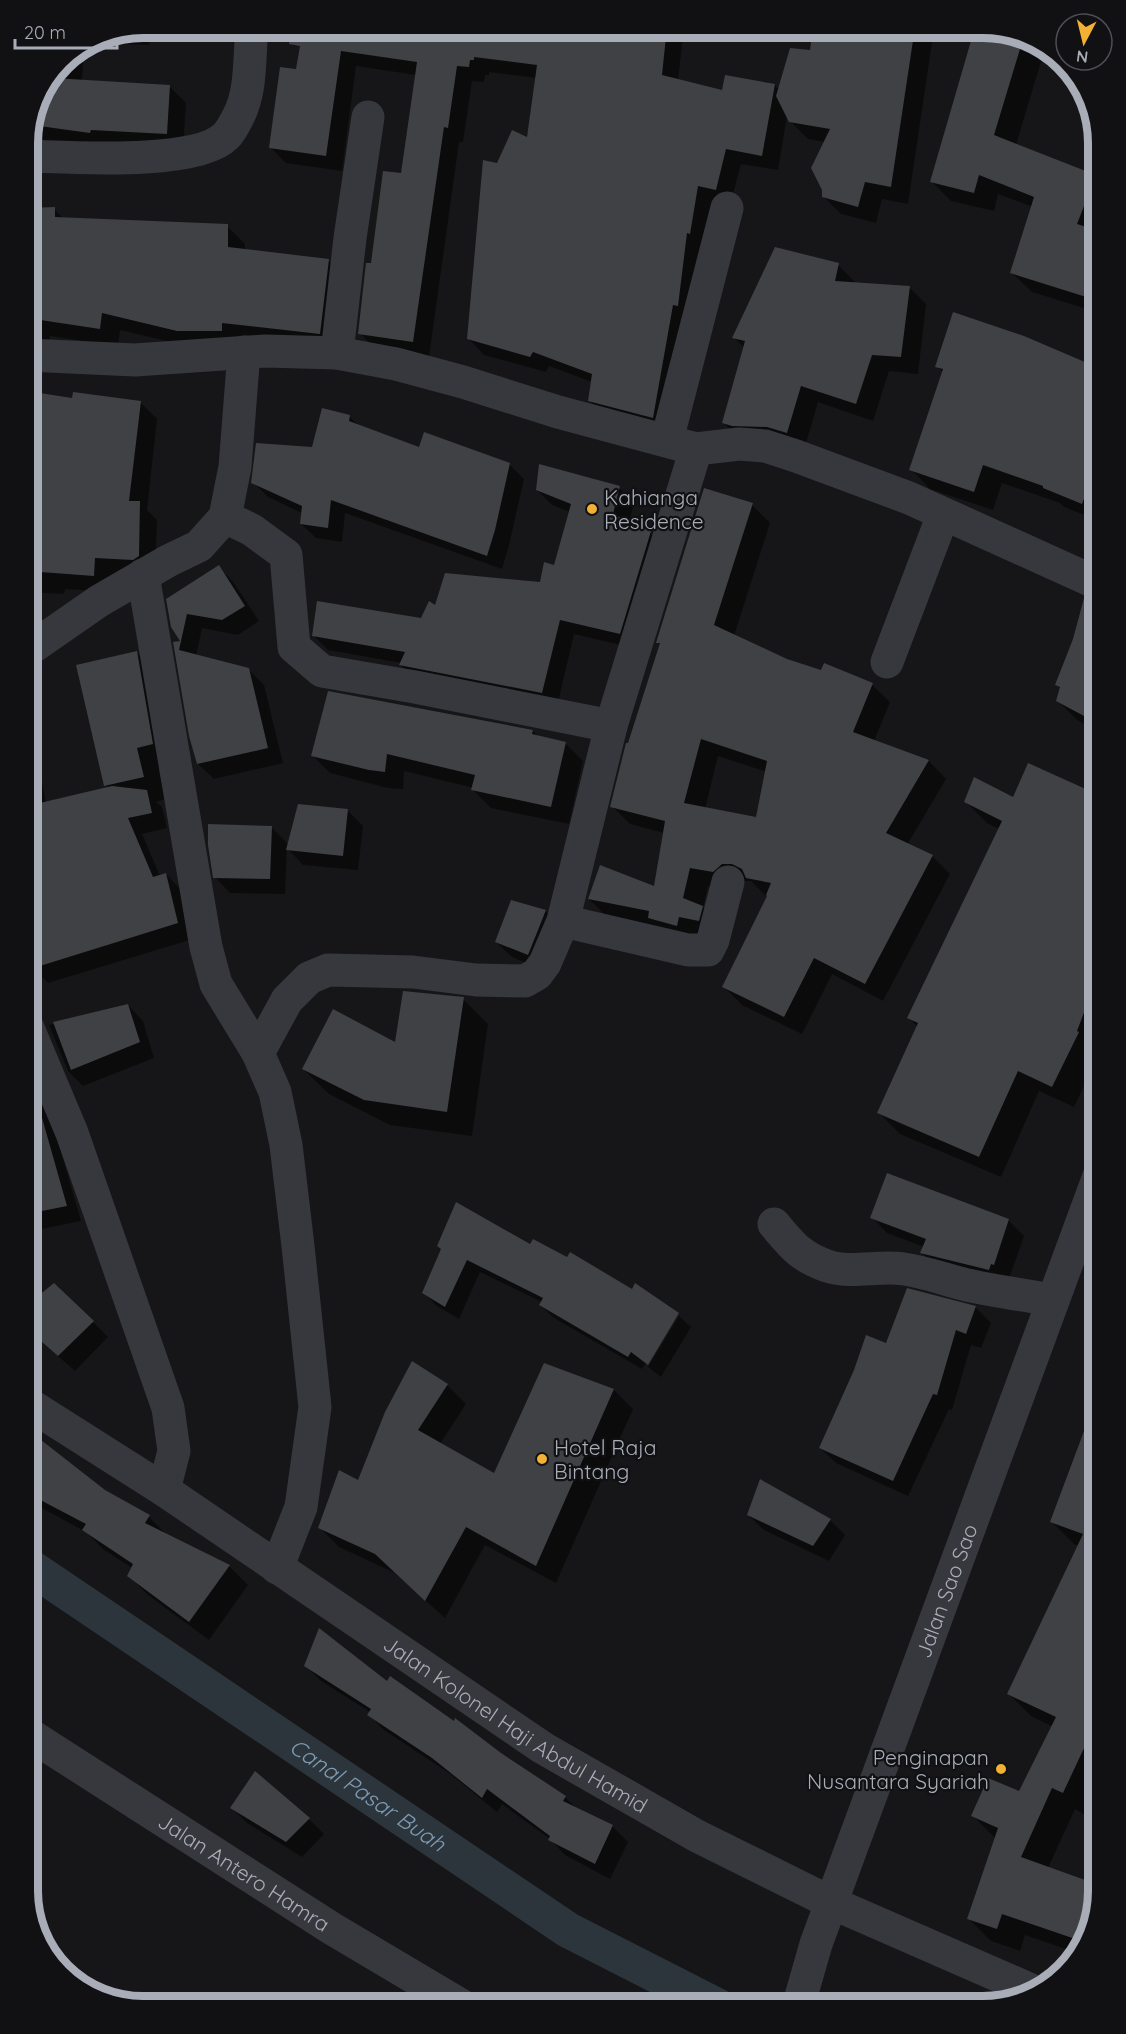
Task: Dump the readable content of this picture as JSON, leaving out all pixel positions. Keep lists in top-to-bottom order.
{
  "streets": {
    "street": ["Jalan Sao Sao", "Jalan Kolonel Haji Abdul Hamid", "Jalan Antero Hamra"]
  },
  "crossings": [
    ["Jalan Sao Sao", "Jalan Kolonel Haji Abdul Hamid"]
  ],
  "water": ["Canal Pasar Buah"],
  "places": ["Kahianga Residence", "Hotel Raja Bintang", "Penginapan Nusantara Syariah"],
  "scale_bar": "20 m",
  "north": "bottom"
}
